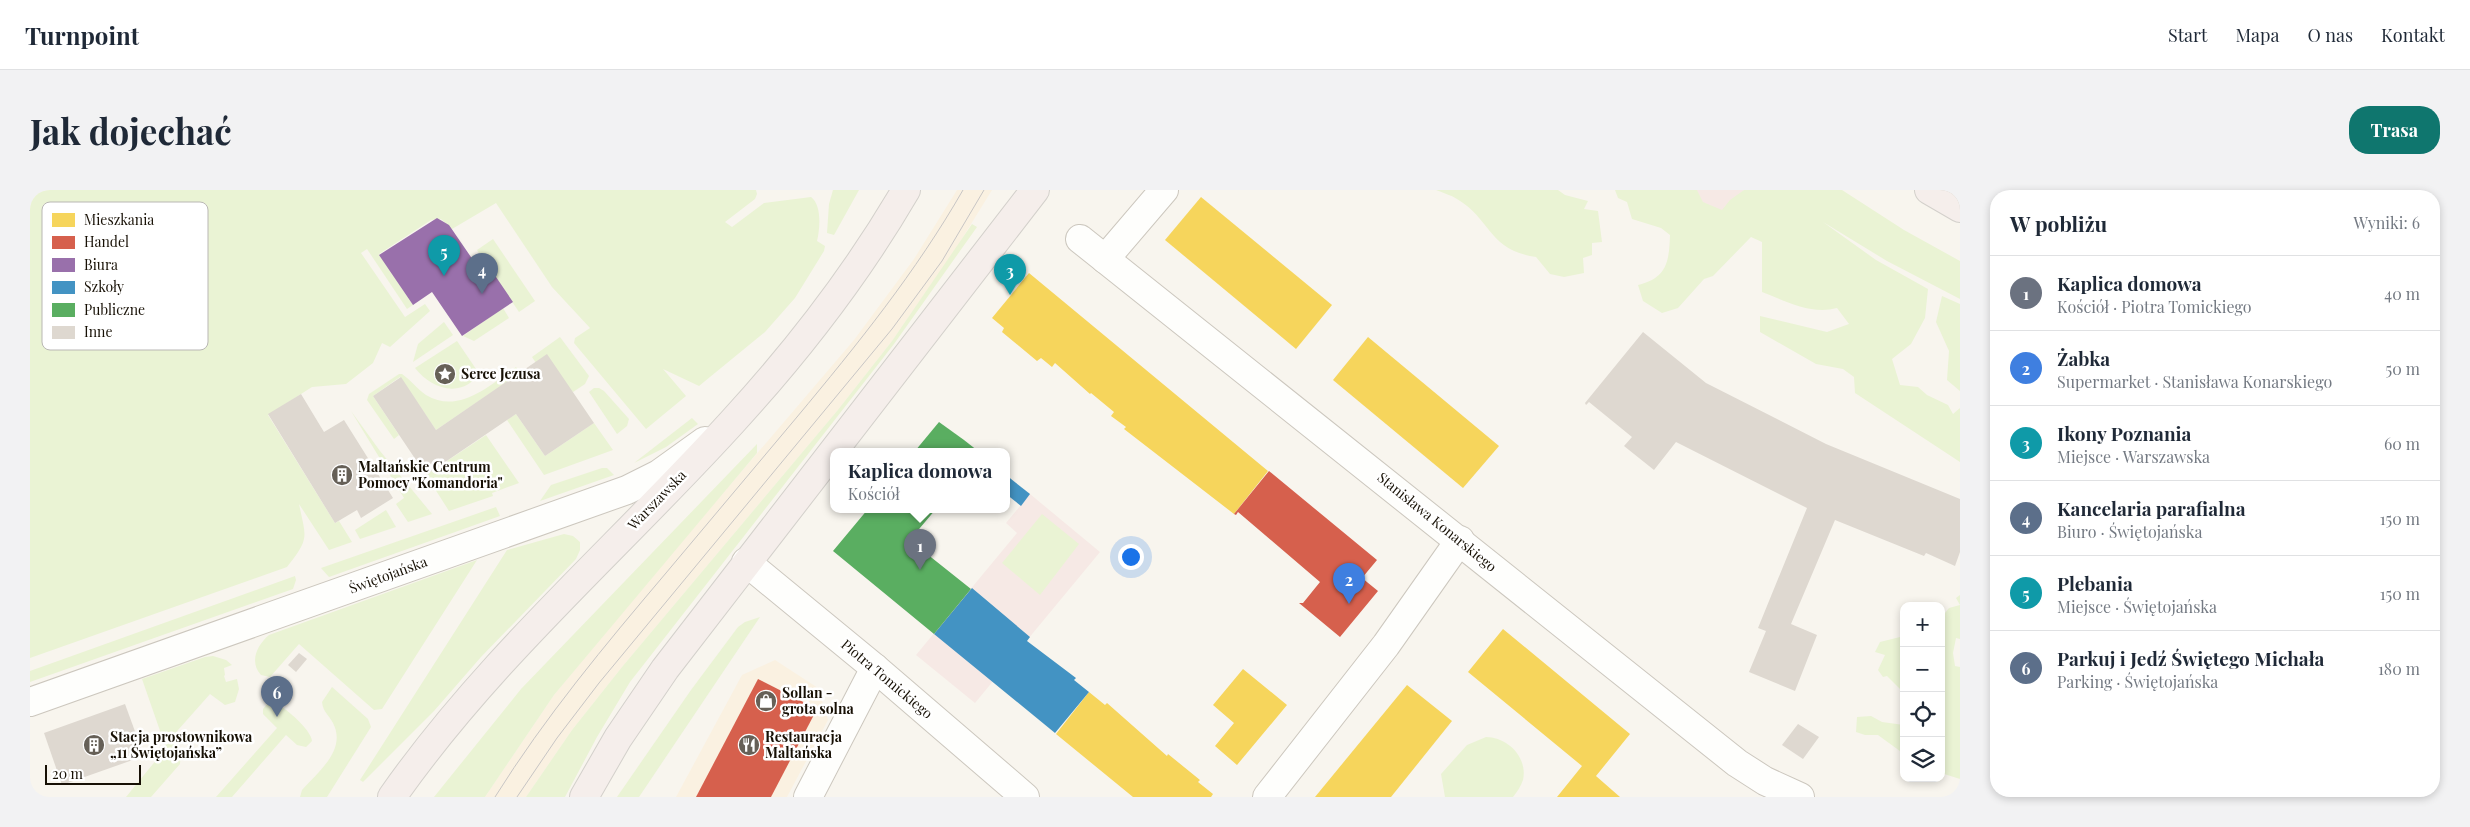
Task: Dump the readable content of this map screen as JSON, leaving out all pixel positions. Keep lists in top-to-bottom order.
{
  "streets": {
    "main road": ["Warszawska"],
    "street": ["Stanisława Konarskiego", "Świętojańska", "Piotra Tomickiego"]
  },
  "crossings": [
    ["Warszawska", "Świętojańska"]
  ],
  "places": {
    "place": ["Serce Jezusa"],
    "building": ["Maltańskie Centrum Pomocy \"Komandoria\"", "Stacja prostownikowa „11 Świętojańska”"],
    "shop": ["Sollan - grota solna"],
    "restaurant": ["Restauracja Maltańska"]
  },
  "legend": [
    "Mieszkania",
    "Handel",
    "Biura",
    "Szkoły",
    "Publiczne",
    "Inne"
  ],
  "scale_bar": "20 m",
  "page": {
    "header": "Turnpoint",
    "nav": [
      "Start",
      "Mapa",
      "O nas",
      "Kontakt"
    ],
    "buttons": "Trasa",
    "title": "Jak dojechać",
    "heading": ["W pobliżu", "Wyniki: 6"],
    "pins": [
      "5",
      "4",
      "3",
      "1",
      "2",
      "6"
    ],
    "list": [
      {
        "mark": "1",
        "name": "Kaplica domowa",
        "note": "Kościół · Piotra Tomickiego",
        "value": "40 m"
      },
      {
        "mark": "2",
        "name": "Żabka",
        "note": "Supermarket · Stanisława Konarskiego",
        "value": "50 m"
      },
      {
        "mark": "3",
        "name": "Ikony Poznania",
        "note": "Miejsce · Warszawska",
        "value": "60 m"
      },
      {
        "mark": "4",
        "name": "Kancelaria parafialna",
        "note": "Biuro · Świętojańska",
        "value": "150 m"
      },
      {
        "mark": "5",
        "name": "Plebania",
        "note": "Miejsce · Świętojańska",
        "value": "150 m"
      },
      {
        "mark": "6",
        "name": "Parkuj i Jedź Świętego Michała",
        "note": "Parking · Świętojańska",
        "value": "180 m"
      }
    ],
    "popup": ["Kaplica domowa", "Kościół"],
    "map_buttons": ["+", "−"],
    "scale": "20 m"
  }
}
